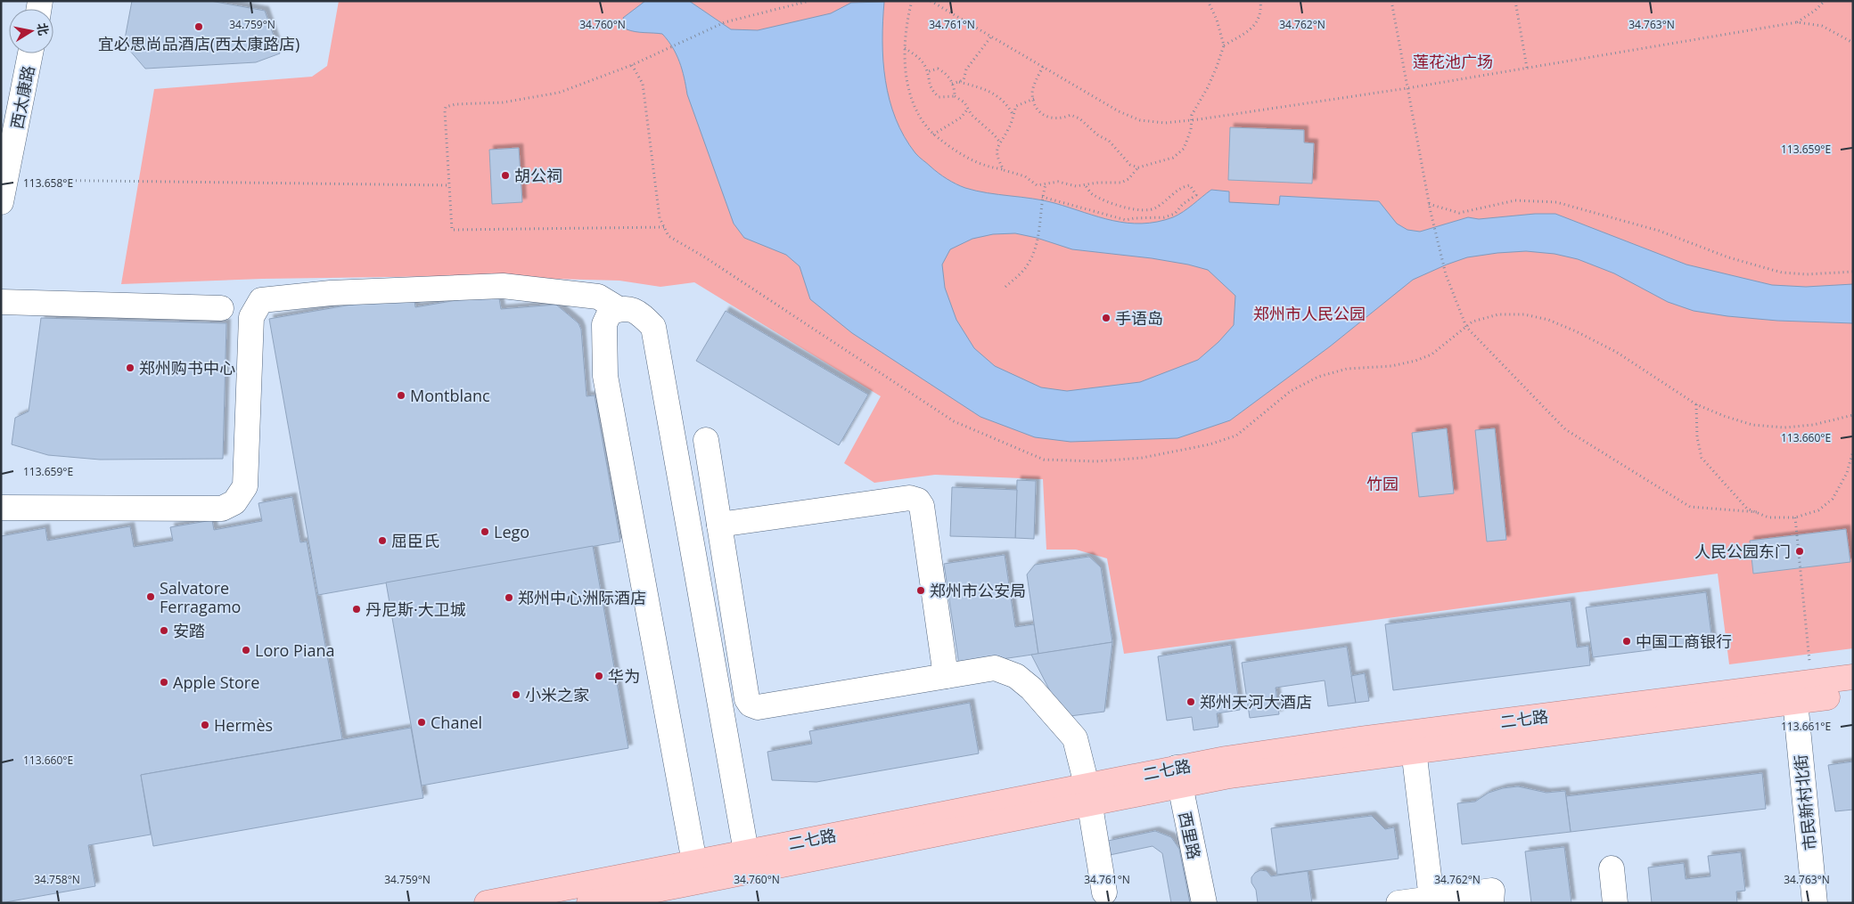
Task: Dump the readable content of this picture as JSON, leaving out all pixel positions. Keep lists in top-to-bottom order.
{
  "streets": {
    "main road": ["二七路"],
    "street": ["西太康路", "市民新村北街", "西里路"]
  },
  "crossings": [
    ["二七路", "市民新村北街"],
    ["二七路", "西里路"]
  ],
  "parks": ["莲花池广场", "郑州市人民公园", "竹园"],
  "places": [
    "宜必思尚品酒店(西太康路店)",
    "胡公祠",
    "手语岛",
    "郑州购书中心",
    "Montblanc",
    "Lego",
    "屈臣氏",
    "人民公园东门",
    "郑州市公安局",
    "Salvatore Ferragamo",
    "郑州中心洲际酒店",
    "丹尼斯·大卫城",
    "安踏",
    "中国工商银行",
    "Loro Piana",
    "华为",
    "Apple Store",
    "小米之家",
    "郑州天河大酒店",
    "Chanel",
    "Hermès"
  ],
  "north": "right",
  "coordinates": [
    "34.759°N",
    "34.760°N",
    "34.761°N",
    "34.762°N",
    "34.763°N",
    "113.659°E",
    "113.658°E",
    "113.660°E",
    "113.661°E",
    "34.758°N"
  ]
}
